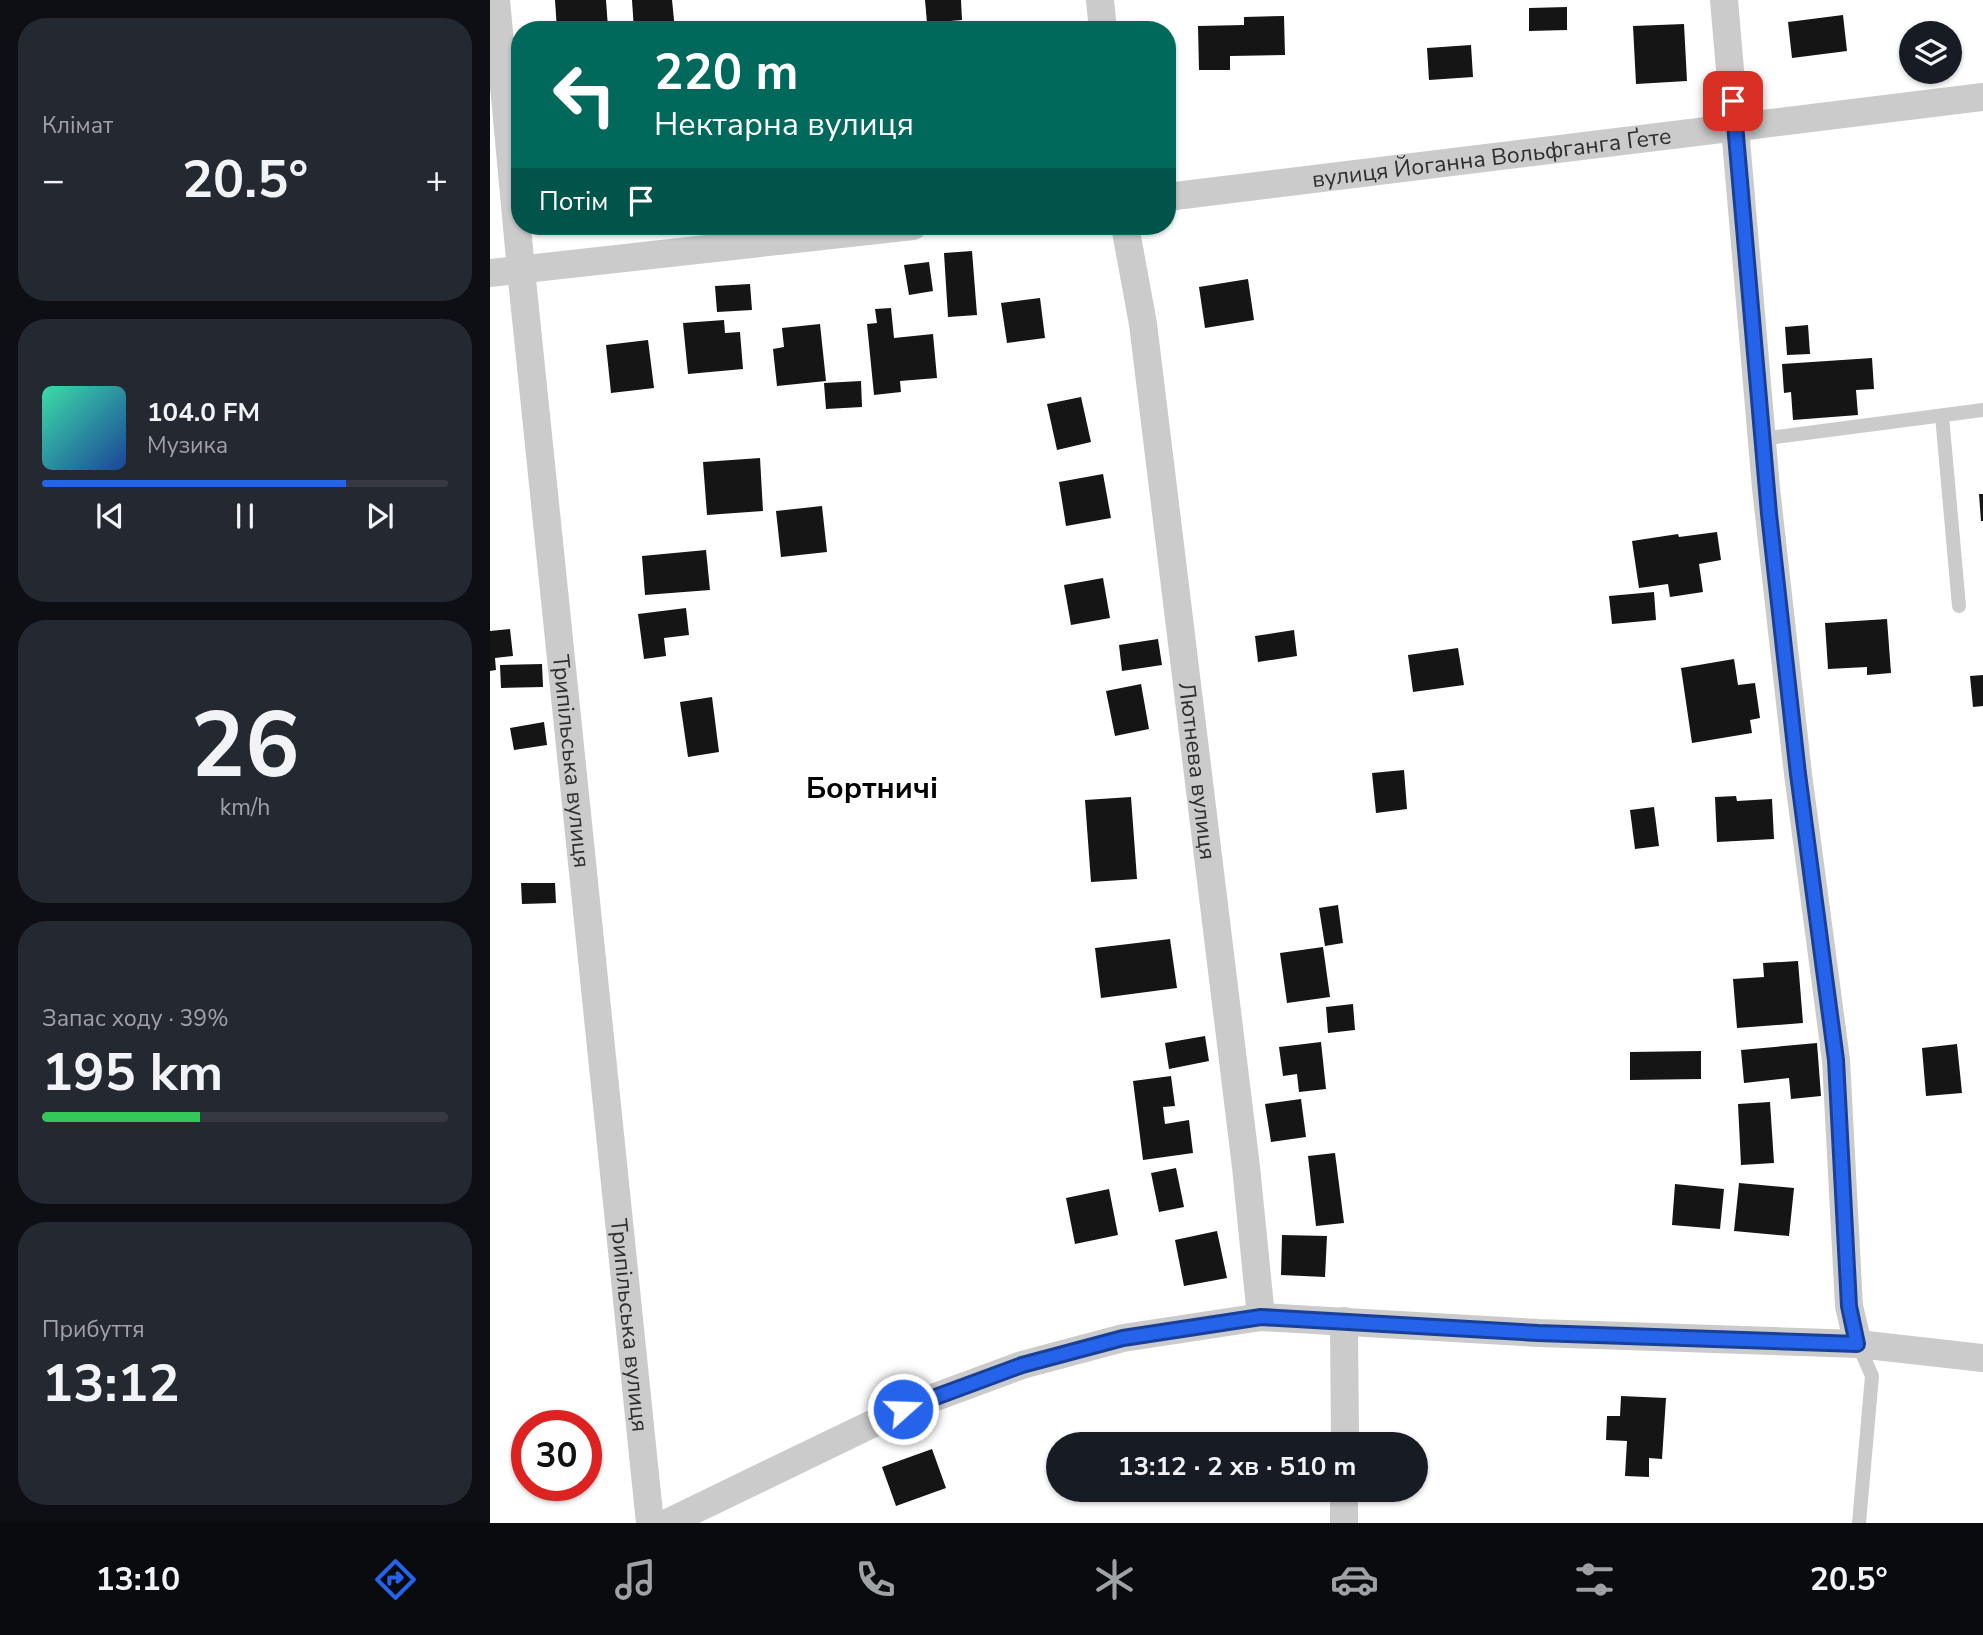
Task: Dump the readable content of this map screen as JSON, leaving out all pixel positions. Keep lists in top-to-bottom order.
{
  "streets": {
    "street": ["вулиця Йоганна Вольфганга Ґете", "Трипільська вулиця", "Лютнева вулиця"]
  },
  "districts": ["Бортничі"],
  "page": {
    "tile": [
      "Клімат",
      ["26", "km/h"],
      ["Запас ходу · 39%", "195 km"],
      ["Прибуття", "13:12"]
    ],
    "turn": ["220 m", "Нектарна вулиця"],
    "heat": ["−", "20.5°", "+"],
    "then": "Потім",
    "song": ["104.0 FM", "Музика"],
    "limit": "30",
    "trip": "13:12 · 2 хв · 510 m",
    "tabs": ["13:10", "20.5°"]
  }
}
